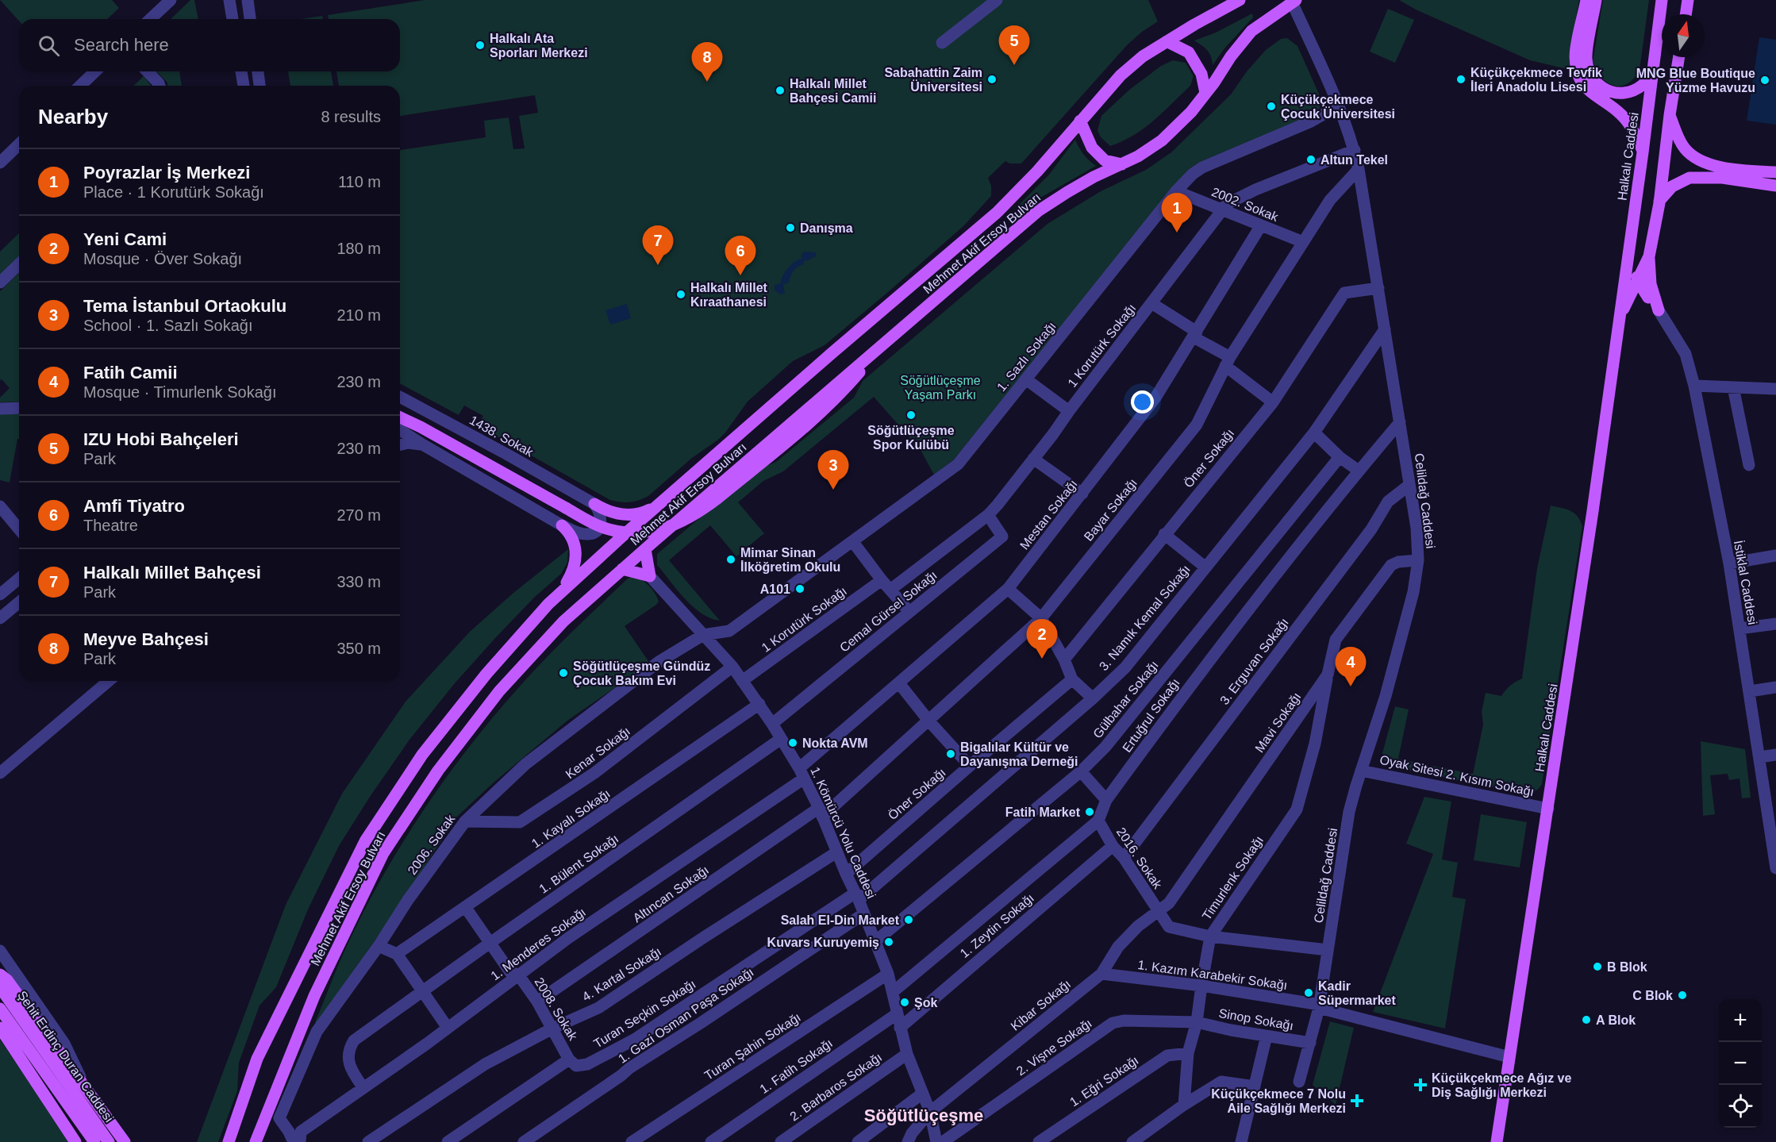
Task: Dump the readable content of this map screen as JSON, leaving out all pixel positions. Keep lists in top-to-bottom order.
{
  "streets": {
    "main road": ["Halkalı Caddesi", "Mehmet Akif Ersoy Bulvarı", "Şehit Erdinç Duran Caddesi"],
    "street": [
      "2002. Sokak",
      "1 Korutürk Sokağı",
      "1. Sazlı Sokağı",
      "1438. Sokak",
      "Öner Sokağı",
      "Celildağ Caddesi",
      "Bayar Sokağı",
      "Mestan Sokağı",
      "İstiklal Caddesi",
      "Cemal Gürsel Sokağı",
      "3. Namık Kemal Sokağı",
      "3. Erguvan Sokağı",
      "Gülbahar Sokağı",
      "Ertuğrul Sokağı",
      "Mavi Sokağı",
      "Kenar Sokağı",
      "Oyak Sitesi 2. Kısım Sokağı",
      "1. Kayalı Sokağı",
      "1. Kömürcü Yolu Caddesi",
      "2006. Sokak",
      "2016. Sokak",
      "1. Bülent Sokağı",
      "Timurlenk Sokağı",
      "Altıncan Sokağı",
      "1. Zeytin Sokağı",
      "1. Menderes Sokağı",
      "4. Kartal Sokağı",
      "1. Kazım Karabekir Sokağı",
      "Kibar Sokağı",
      "2008. Sokak",
      "Turan Seçkin Sokağı",
      "1. Gazi Osman Paşa Sokağı",
      "Sinop Sokağı",
      "Turan Şahin Sokağı",
      "2. Vişne Sokağı",
      "1. Fatih Sokağı",
      "1. Eğri Sokağı",
      "2. Barbaros Sokağı"
    ]
  },
  "crossings": [
    ["Halkalı Caddesi", "Oyak Sitesi 2. Kısım Sokağı"],
    ["Halkalı Caddesi", "1. Kazım Karabekir Sokağı"],
    ["2002. Sokak", "1 Korutürk Sokağı"],
    ["2002. Sokak", "1. Sazlı Sokağı"],
    ["2002. Sokak", "Bayar Sokağı"],
    ["2002. Sokak", "Mestan Sokağı"],
    ["Mehmet Akif Ersoy Bulvarı", "Celildağ Caddesi"],
    ["1 Korutürk Sokağı", "Celildağ Caddesi"],
    ["1 Korutürk Sokağı", "Cemal Gürsel Sokağı"],
    ["1 Korutürk Sokağı", "1. Kömürcü Yolu Caddesi"],
    ["1. Sazlı Sokağı", "Celildağ Caddesi"],
    ["1. Sazlı Sokağı", "1. Kömürcü Yolu Caddesi"],
    ["1. Sazlı Sokağı", "2006. Sokak"],
    ["Öner Sokağı", "Celildağ Caddesi"],
    ["Öner Sokağı", "1. Kömürcü Yolu Caddesi"],
    ["Celildağ Caddesi", "Bayar Sokağı"],
    ["Celildağ Caddesi", "3. Namık Kemal Sokağı"],
    ["Celildağ Caddesi", "3. Erguvan Sokağı"],
    ["Celildağ Caddesi", "Ertuğrul Sokağı"],
    ["Celildağ Caddesi", "Mavi Sokağı"],
    ["Celildağ Caddesi", "Oyak Sitesi 2. Kısım Sokağı"],
    ["Celildağ Caddesi", "2016. Sokak"],
    ["Celildağ Caddesi", "1. Kazım Karabekir Sokağı"],
    ["Celildağ Caddesi", "Sinop Sokağı"],
    ["Bayar Sokağı", "1. Kömürcü Yolu Caddesi"],
    ["Bayar Sokağı", "Altıncan Sokağı"],
    ["Mestan Sokağı", "1. Kömürcü Yolu Caddesi"],
    ["Mestan Sokağı", "1. Menderes Sokağı"],
    ["Cemal Gürsel Sokağı", "1. Kömürcü Yolu Caddesi"],
    ["3. Namık Kemal Sokağı", "1. Kömürcü Yolu Caddesi"],
    ["3. Namık Kemal Sokağı", "Turan Seçkin Sokağı"],
    ["3. Erguvan Sokağı", "2016. Sokak"],
    ["Gülbahar Sokağı", "1. Kömürcü Yolu Caddesi"],
    ["Ertuğrul Sokağı", "1. Kömürcü Yolu Caddesi"],
    ["Ertuğrul Sokağı", "2016. Sokak"],
    ["Mavi Sokağı", "2016. Sokak"],
    ["Mavi Sokağı", "Timurlenk Sokağı"],
    ["Mavi Sokağı", "Kibar Sokağı"],
    ["Kenar Sokağı", "1. Kömürcü Yolu Caddesi"],
    ["Kenar Sokağı", "2006. Sokak"],
    ["1. Kayalı Sokağı", "1. Kömürcü Yolu Caddesi"],
    ["1. Kayalı Sokağı", "2008. Sokak"],
    ["1. Kömürcü Yolu Caddesi", "2006. Sokak"],
    ["1. Kömürcü Yolu Caddesi", "1. Bülent Sokağı"],
    ["1. Kömürcü Yolu Caddesi", "Altıncan Sokağı"],
    ["1. Kömürcü Yolu Caddesi", "1. Zeytin Sokağı"],
    ["1. Kömürcü Yolu Caddesi", "1. Menderes Sokağı"],
    ["1. Kömürcü Yolu Caddesi", "4. Kartal Sokağı"],
    ["1. Kömürcü Yolu Caddesi", "Kibar Sokağı"],
    ["1. Kömürcü Yolu Caddesi", "Turan Seçkin Sokağı"],
    ["1. Kömürcü Yolu Caddesi", "1. Gazi Osman Paşa Sokağı"],
    ["1. Kömürcü Yolu Caddesi", "Turan Şahin Sokağı"],
    ["1. Kömürcü Yolu Caddesi", "1. Fatih Sokağı"],
    ["1. Kömürcü Yolu Caddesi", "2. Barbaros Sokağı"],
    ["2016. Sokak", "Timurlenk Sokağı"],
    ["2016. Sokak", "1. Zeytin Sokağı"],
    ["2016. Sokak", "Kibar Sokağı"],
    ["1. Bülent Sokağı", "1. Menderes Sokağı"],
    ["1. Bülent Sokağı", "2008. Sokak"],
    ["Timurlenk Sokağı", "1. Kazım Karabekir Sokağı"],
    ["Timurlenk Sokağı", "Sinop Sokağı"],
    ["Timurlenk Sokağı", "2. Vişne Sokağı"],
    ["Timurlenk Sokağı", "1. Eğri Sokağı"],
    ["Altıncan Sokağı", "2008. Sokak"],
    ["1. Menderes Sokağı", "2008. Sokak"],
    ["4. Kartal Sokağı", "2008. Sokak"],
    ["1. Kazım Karabekir Sokağı", "Kibar Sokağı"],
    ["2008. Sokak", "Turan Seçkin Sokağı"],
    ["Sinop Sokağı", "2. Vişne Sokağı"]
  ],
  "districts": ["Söğütlüçeşme"],
  "parks": ["Söğütlüçeşme Yaşam Parkı"],
  "places": {
    "other": [
      "Halkalı Ata Sporları Merkezi",
      "Sabahattin Zaim Üniversitesi",
      "Küçükçekmece Tevfik İleri Anadolu Lisesi",
      "MNG Blue Boutique Yüzme Havuzu",
      "Halkalı Millet Bahçesi Camii",
      "Küçükçekmece Çocuk Üniversitesi",
      "Altun Tekel",
      "Danışma",
      "Halkalı Millet Kıraathanesi",
      "Söğütlüçeşme Spor Kulübü",
      "Mimar Sinan İlköğretim Okulu",
      "A101",
      "Söğütlüçeşme Gündüz Çocuk Bakım Evi",
      "Nokta AVM",
      "Bigalılar Kültür ve Dayanışma Derneği",
      "Fatih Market",
      "Salah El-Din Market",
      "Kuvars Kuruyemiş",
      "B Blok",
      "Kadir Süpermarket",
      "C Blok",
      "Şok",
      "A Blok"
    ],
    "health": ["Küçükçekmece Ağız ve Diş Sağlığı Merkezi", "Küçükçekmece 7 Nolu Aile Sağlığı Merkezi"]
  },
  "north": "top",
  "page": {
    "search": "Search here",
    "pins": [
      "5",
      "8",
      "1",
      "7",
      "6",
      "3",
      "2",
      "4"
    ],
    "heading": ["Nearby", "8 results"],
    "list": [
      {
        "mark": "1",
        "name": "Poyrazlar İş Merkezi",
        "note": "Place · 1 Korutürk Sokağı",
        "value": "110 m"
      },
      {
        "mark": "2",
        "name": "Yeni Cami",
        "note": "Mosque · Över Sokağı",
        "value": "180 m"
      },
      {
        "mark": "3",
        "name": "Tema İstanbul Ortaokulu",
        "note": "School · 1. Sazlı Sokağı",
        "value": "210 m"
      },
      {
        "mark": "4",
        "name": "Fatih Camii",
        "note": "Mosque · Timurlenk Sokağı",
        "value": "230 m"
      },
      {
        "mark": "5",
        "name": "IZU Hobi Bahçeleri",
        "note": "Park",
        "value": "230 m"
      },
      {
        "mark": "6",
        "name": "Amfi Tiyatro",
        "note": "Theatre",
        "value": "270 m"
      },
      {
        "mark": "7",
        "name": "Halkalı Millet Bahçesi",
        "note": "Park",
        "value": "330 m"
      },
      {
        "mark": "8",
        "name": "Meyve Bahçesi",
        "note": "Park",
        "value": "350 m"
      }
    ],
    "map_buttons": ["+", "−"]
  }
}
